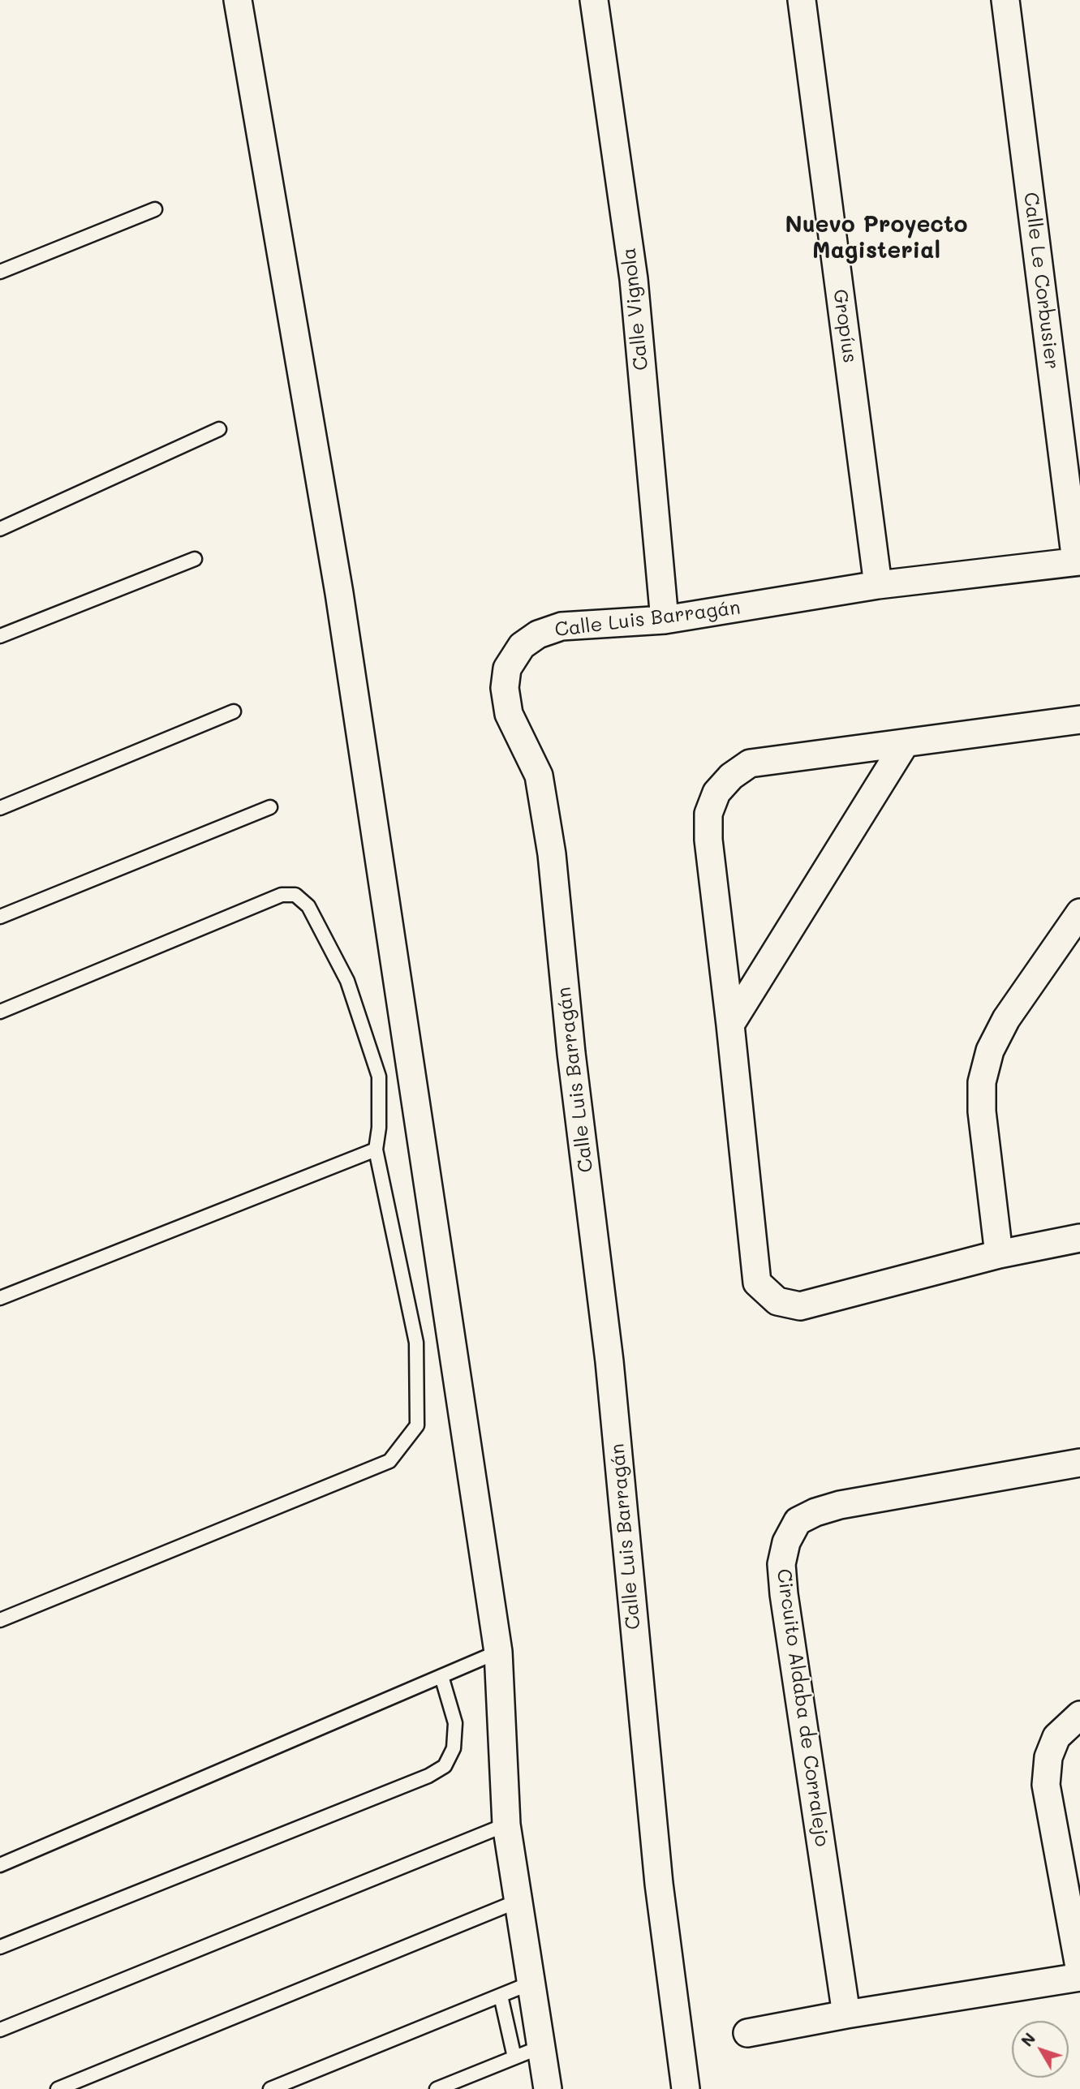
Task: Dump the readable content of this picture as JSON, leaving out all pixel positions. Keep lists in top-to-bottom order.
{
  "streets": {
    "street": [
      "Calle Le Corbusier",
      "Calle Vignola",
      "Gropíus",
      "Calle Luis Barragán",
      "Circuito Aldaba de Corralejo"
    ]
  },
  "crossings": [
    ["Calle Le Corbusier", "Calle Luis Barragán"],
    ["Calle Vignola", "Calle Luis Barragán"],
    ["Gropíus", "Calle Luis Barragán"]
  ],
  "districts": ["Nuevo Proyecto Magisterial"],
  "north": "top left"
}
